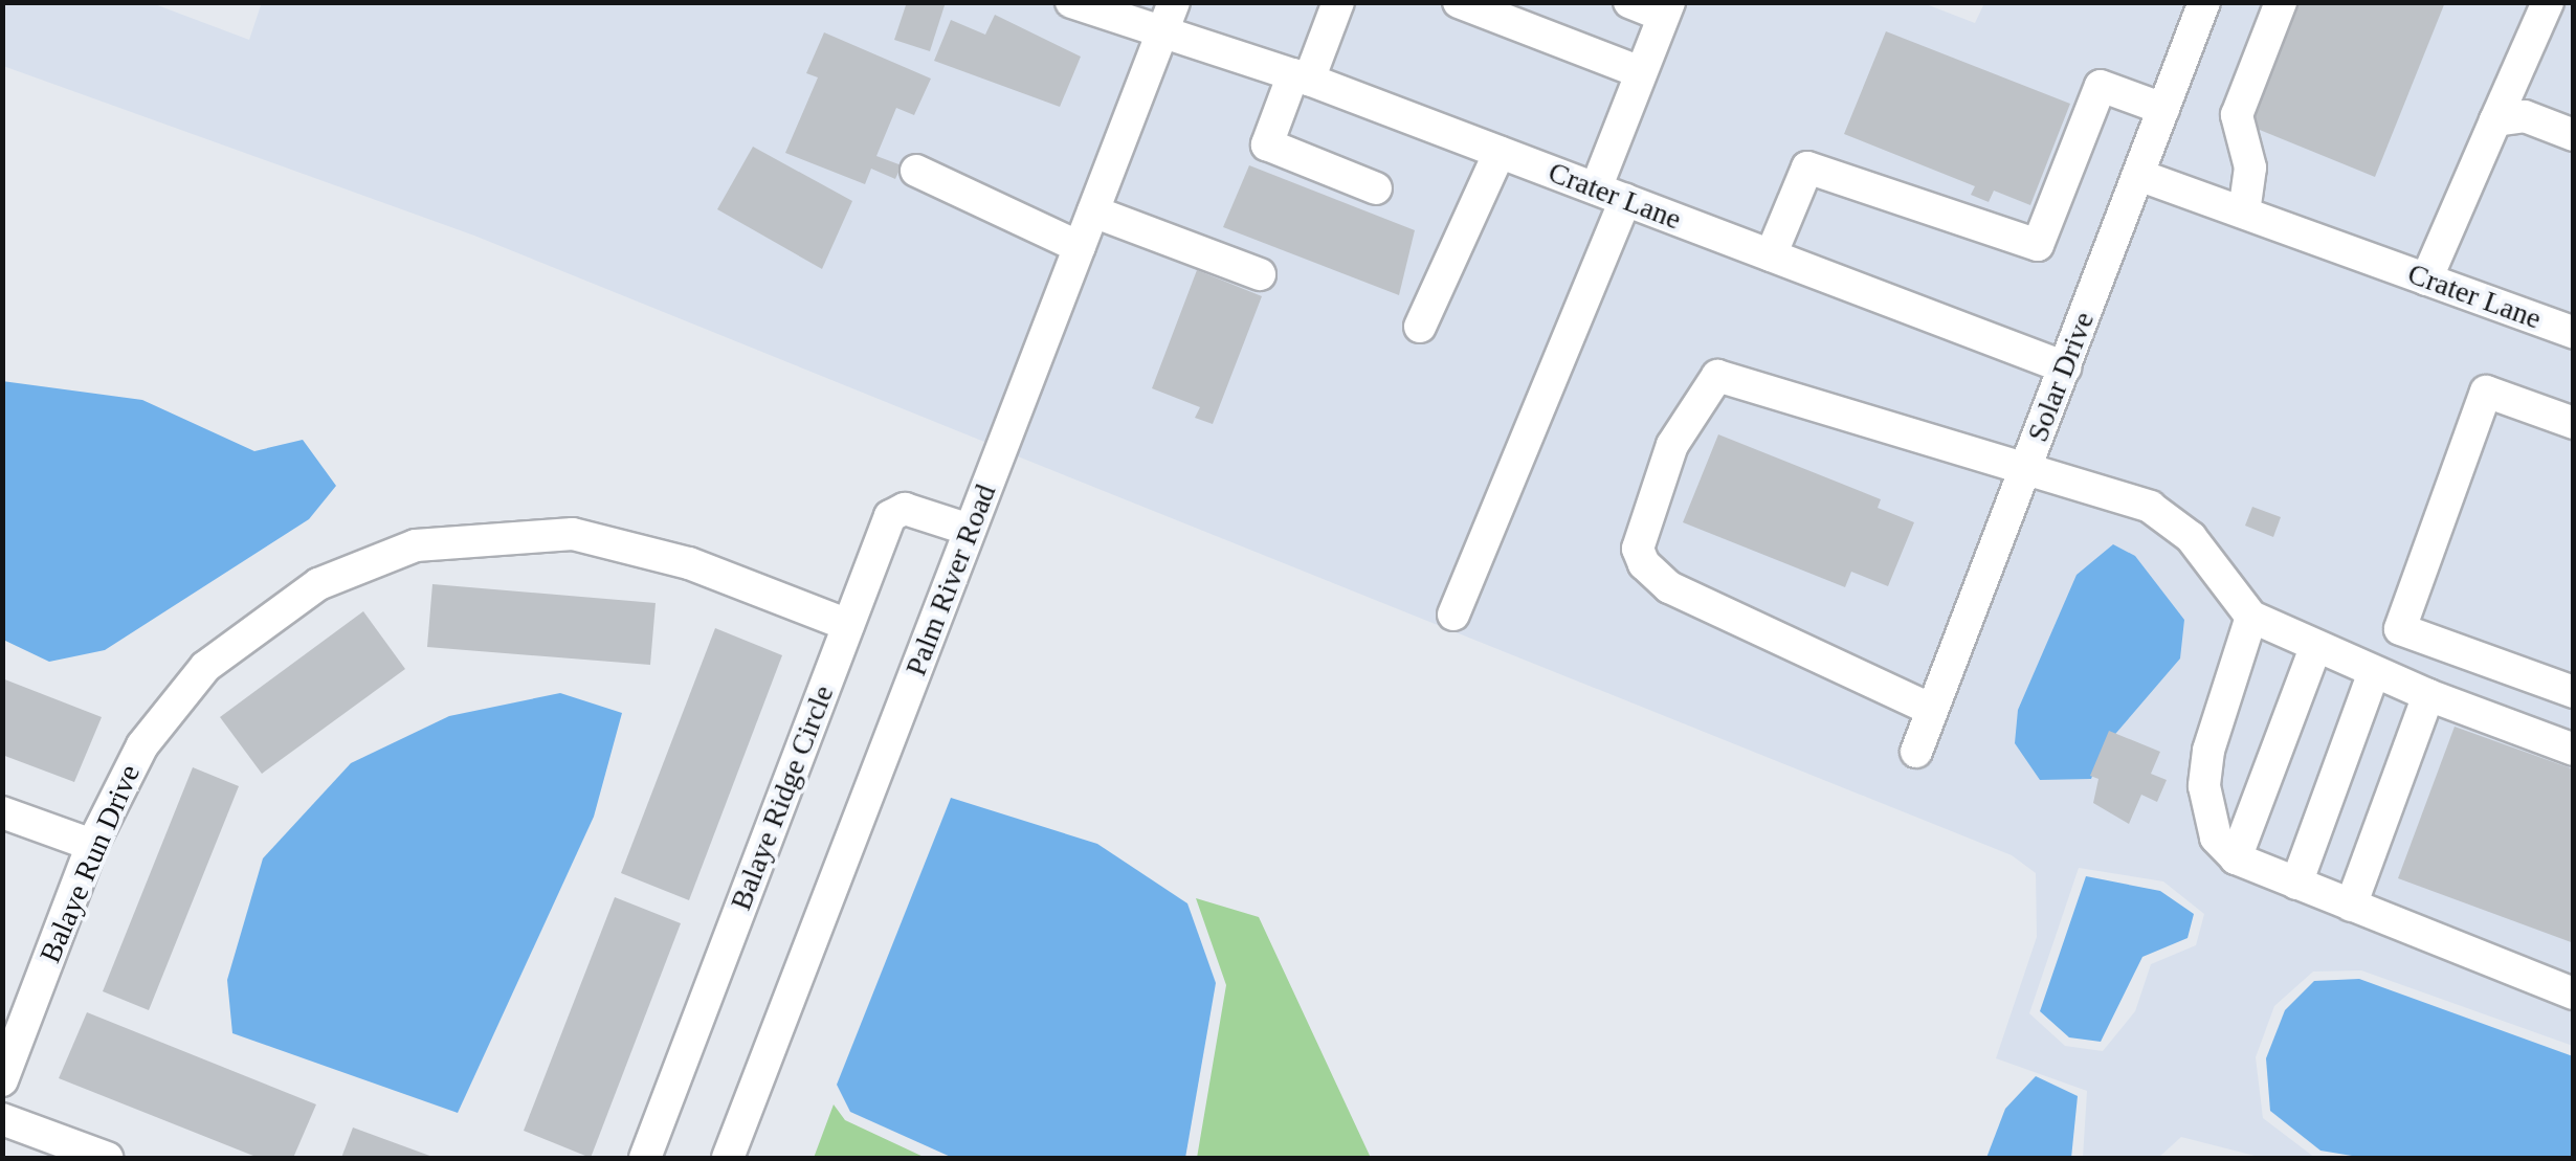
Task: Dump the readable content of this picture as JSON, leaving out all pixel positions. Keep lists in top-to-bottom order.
{
  "streets": {
    "street": [
      "Crater Lane",
      "Solar Drive",
      "Palm River Road",
      "Balaye Ridge Circle",
      "Balaye Run Drive"
    ]
  },
  "crossings": [
    ["Crater Lane", "Solar Drive"],
    ["Crater Lane", "Palm River Road"],
    ["Palm River Road", "Balaye Ridge Circle"],
    ["Balaye Ridge Circle", "Balaye Run Drive"]
  ]
}
